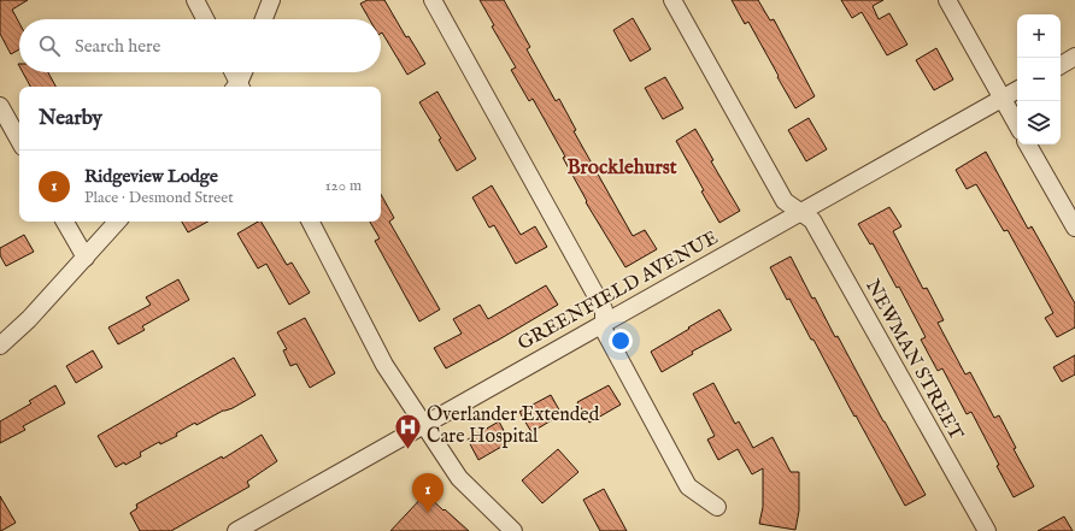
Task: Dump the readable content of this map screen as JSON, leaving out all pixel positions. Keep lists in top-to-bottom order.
{
  "streets": {
    "street": ["GREENFIELD AVENUE", "NEWMAN STREET"]
  },
  "crossings": [
    ["GREENFIELD AVENUE", "NEWMAN STREET"]
  ],
  "districts": ["Brocklehurst"],
  "places": {
    "hospital": ["Overlander Extended Care Hospital"]
  },
  "page": {
    "map_buttons": ["+", "−"],
    "search": "Search here",
    "heading": "Nearby",
    "list": [
      {
        "mark": "1",
        "name": "Ridgeview Lodge",
        "note": "Place · Desmond Street",
        "value": "120 m"
      }
    ],
    "pins": "1"
  }
}
